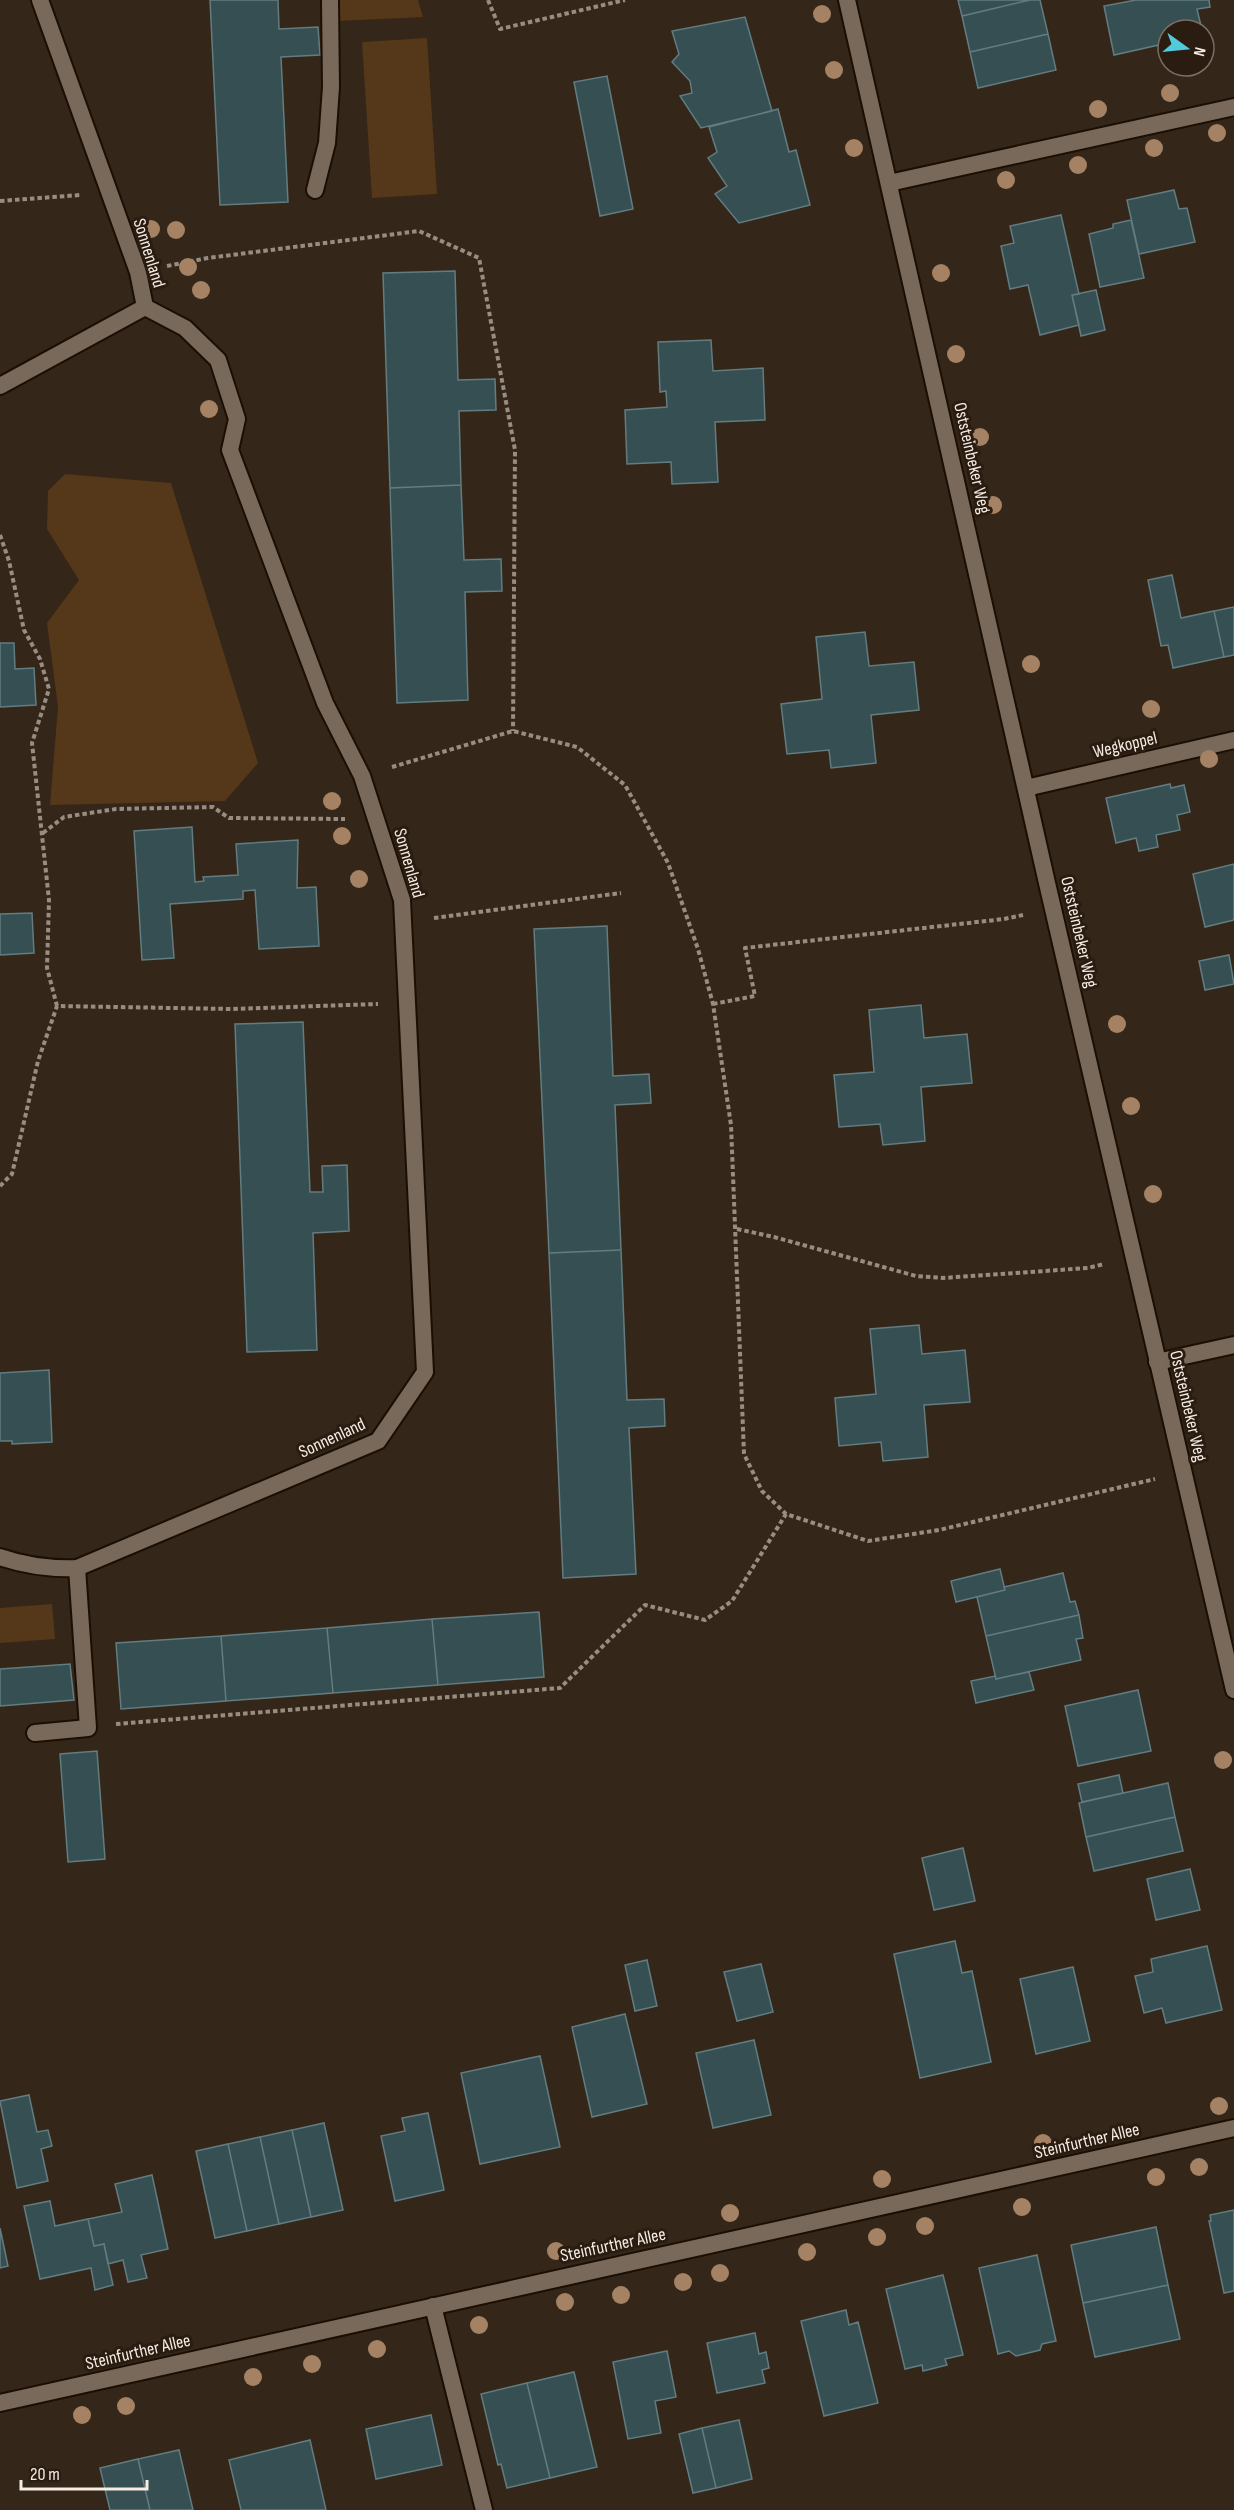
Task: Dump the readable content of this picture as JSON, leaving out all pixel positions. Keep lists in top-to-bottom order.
{
  "streets": {
    "street": [
      "Sonnenland",
      "Oststeinbeker Weg",
      "Wegkoppel",
      "Steinfurther Allee"
    ]
  },
  "crossings": [
    ["Oststeinbeker Weg", "Wegkoppel"]
  ],
  "scale_bar": "20 m",
  "north": "right"
}
